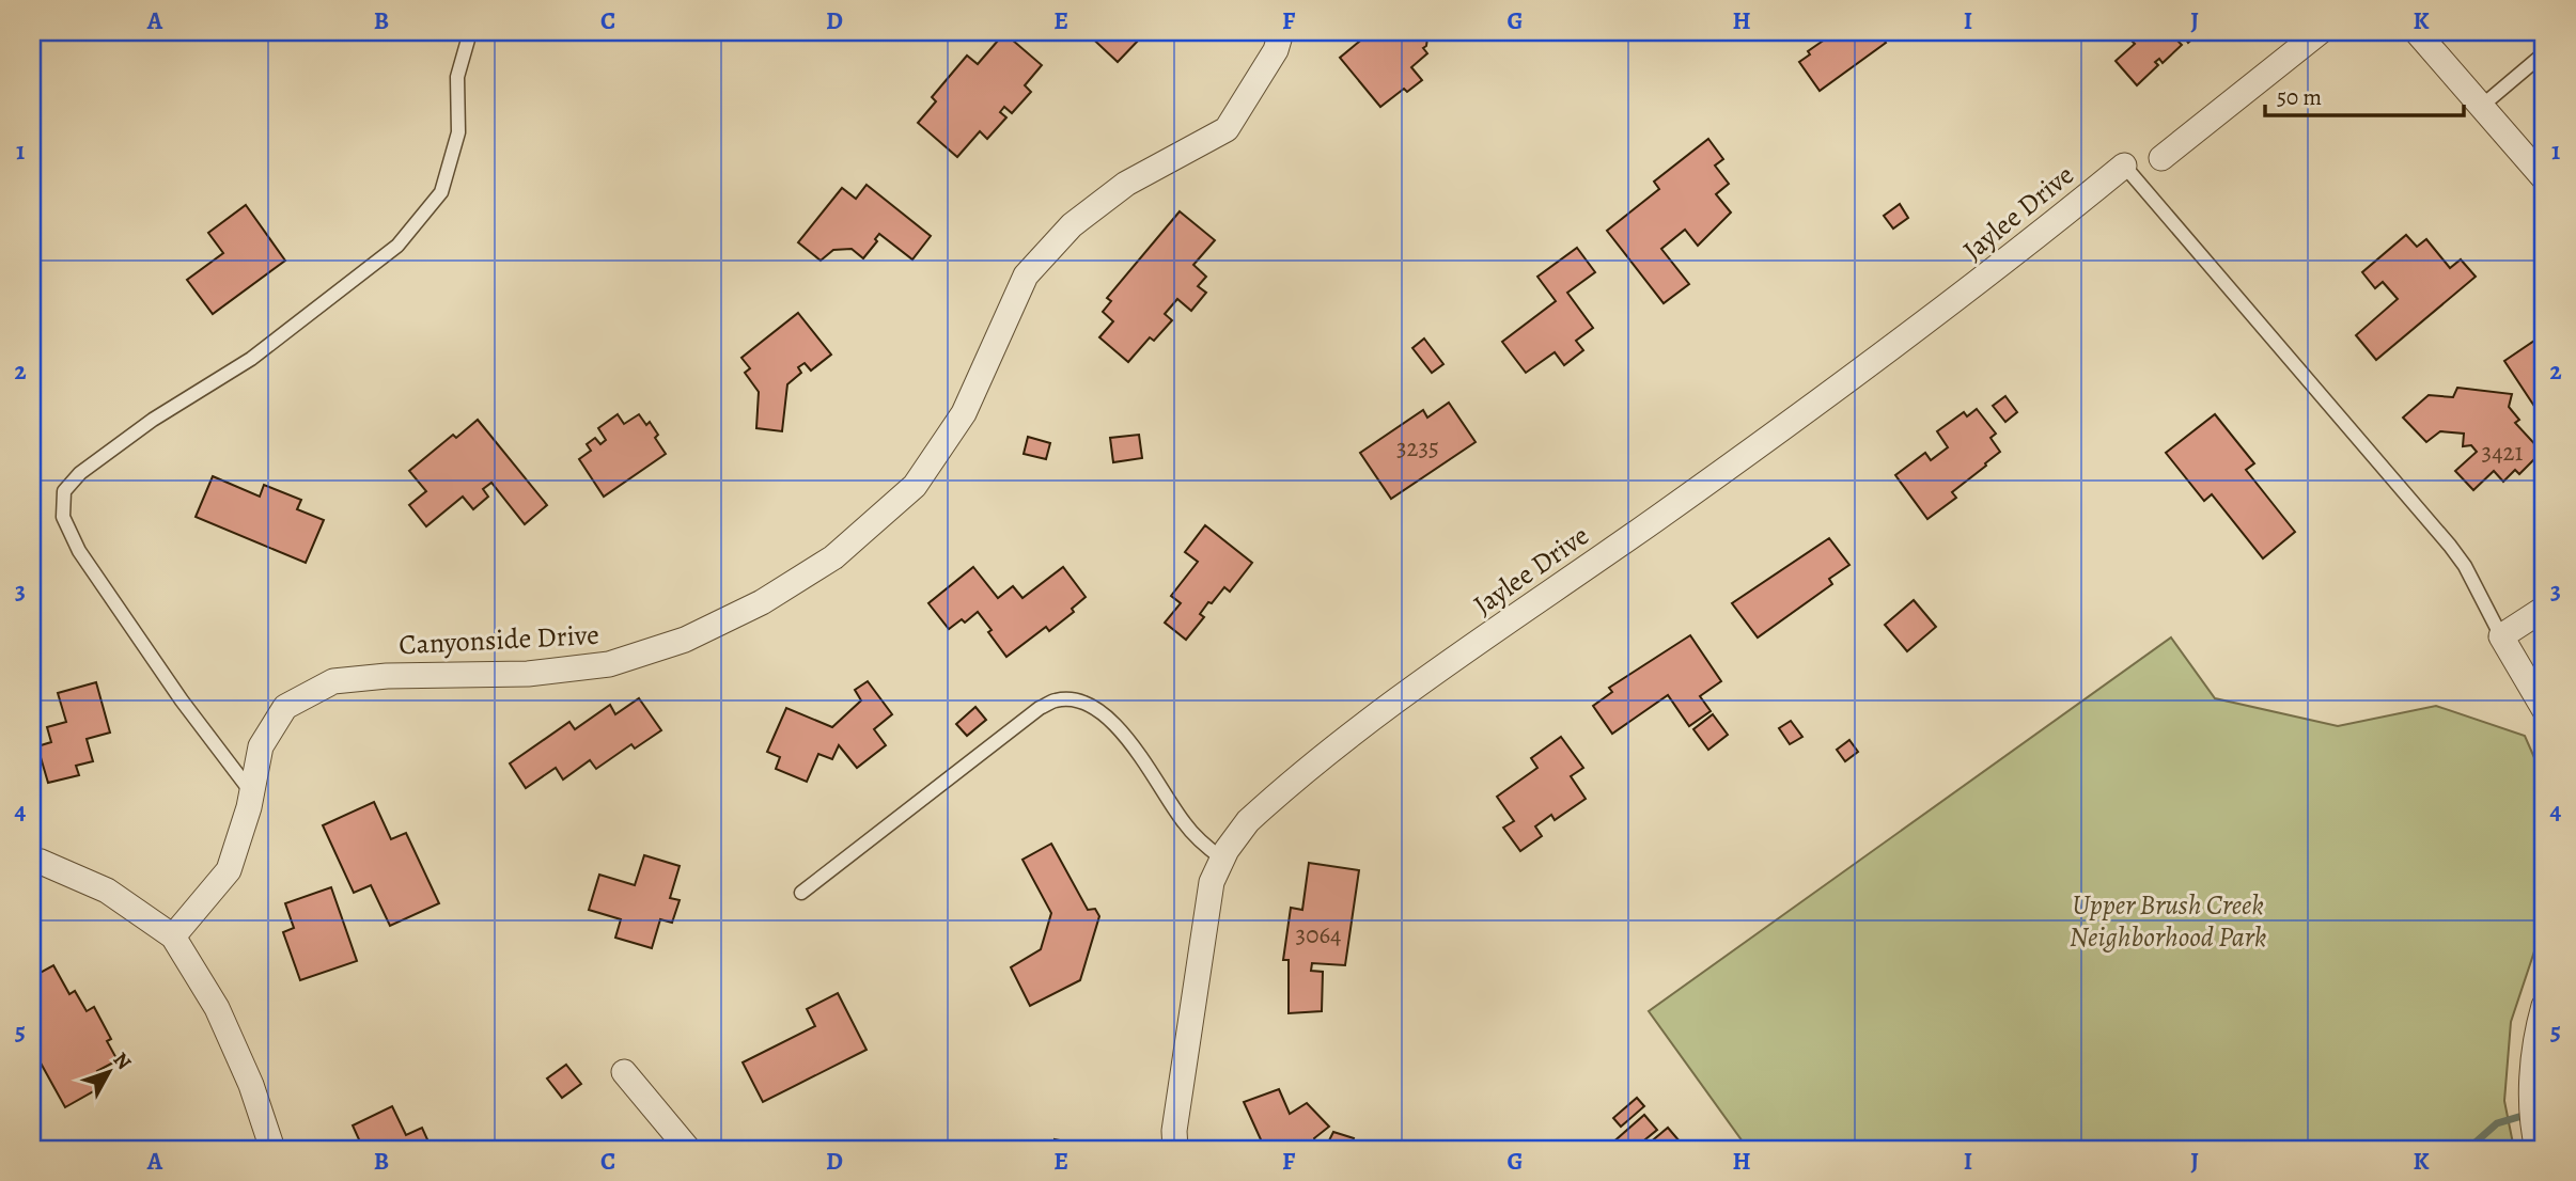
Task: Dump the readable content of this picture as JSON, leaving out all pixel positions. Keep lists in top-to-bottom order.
{
  "streets": {
    "street": ["Jaylee Drive", "Canyonside Drive"]
  },
  "parks": ["Upper Brush Creek Neighborhood Park"],
  "house_numbers": ["3235", "3421", "3064"],
  "scale_bar": "50 m",
  "north": "top right",
  "grid": {
    "columns": [
      "A",
      "B",
      "C",
      "D",
      "E",
      "F",
      "G",
      "H",
      "I",
      "J",
      "K"
    ],
    "rows": [
      "1",
      "2",
      "3",
      "4",
      "5"
    ]
  }
}
